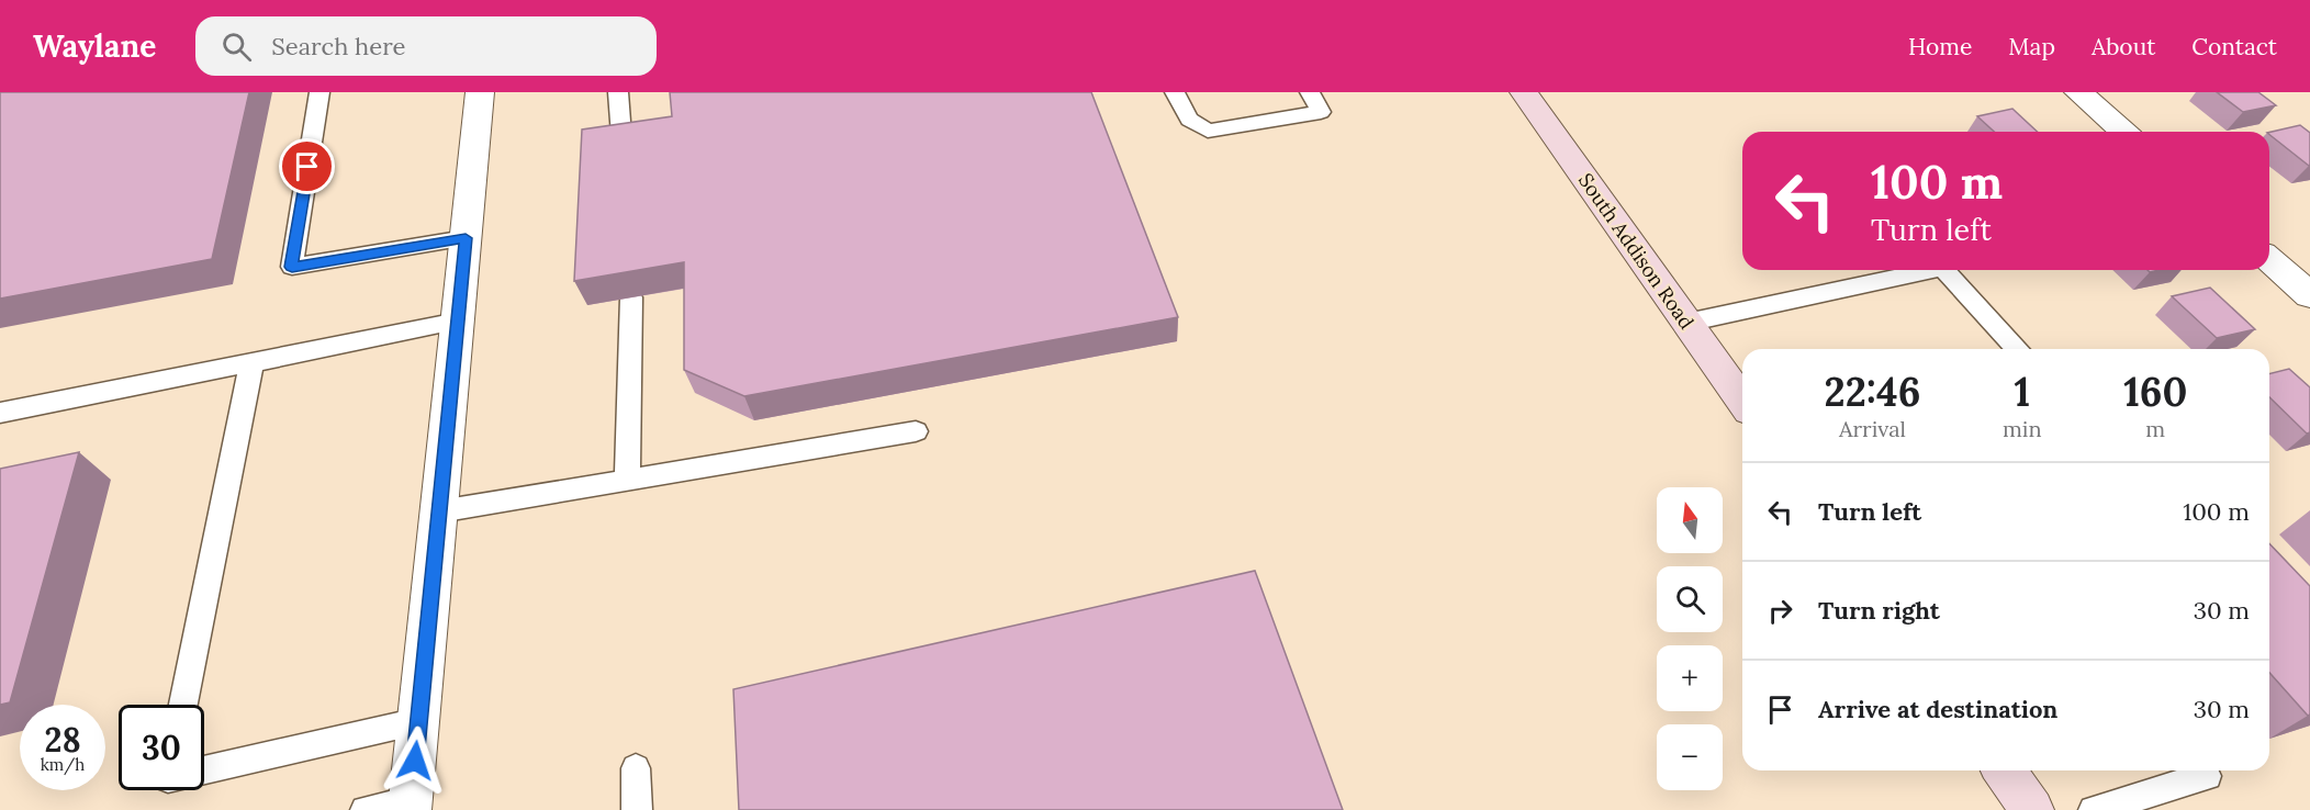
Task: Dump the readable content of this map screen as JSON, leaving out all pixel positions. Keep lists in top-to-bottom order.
{
  "streets": {
    "street": ["South Addison Road"]
  },
  "north": "top",
  "page": {
    "header": "Waylane",
    "search": "Search here",
    "nav": [
      "Home",
      "Map",
      "About",
      "Contact"
    ],
    "turn": ["100 m", "Turn left"],
    "eta": [
      "22:46",
      "Arrival",
      "1",
      "min",
      "160",
      "m"
    ],
    "list": [
      {
        "name": "Turn left",
        "value": "100 m"
      },
      {
        "name": "Turn right",
        "value": "30 m"
      },
      {
        "name": "Arrive at destination",
        "value": "30 m"
      }
    ],
    "map_buttons": ["+", "−"],
    "speed": "28 km/h",
    "limit": "30"
  }
}
